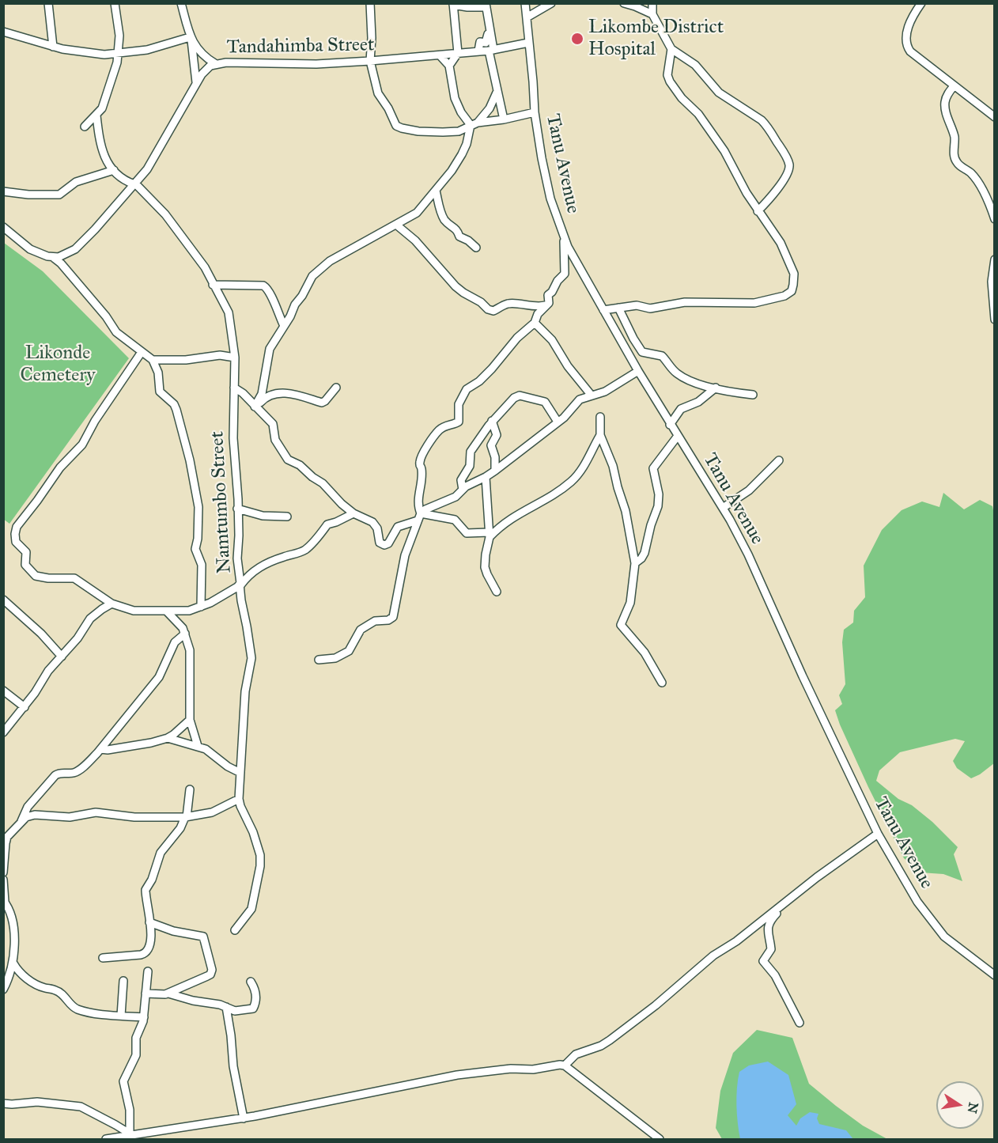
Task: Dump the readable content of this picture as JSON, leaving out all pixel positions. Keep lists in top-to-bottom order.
{
  "streets": {
    "street": ["Tandahimba Street", "Tanu Avenue", "Namtumbo Street"]
  },
  "crossings": [
    ["Tandahimba Street", "Tanu Avenue"],
    ["Tandahimba Street", "Namtumbo Street"]
  ],
  "parks": ["Likonde Cemetery"],
  "places": ["Likombe District Hospital"],
  "north": "right"
}
